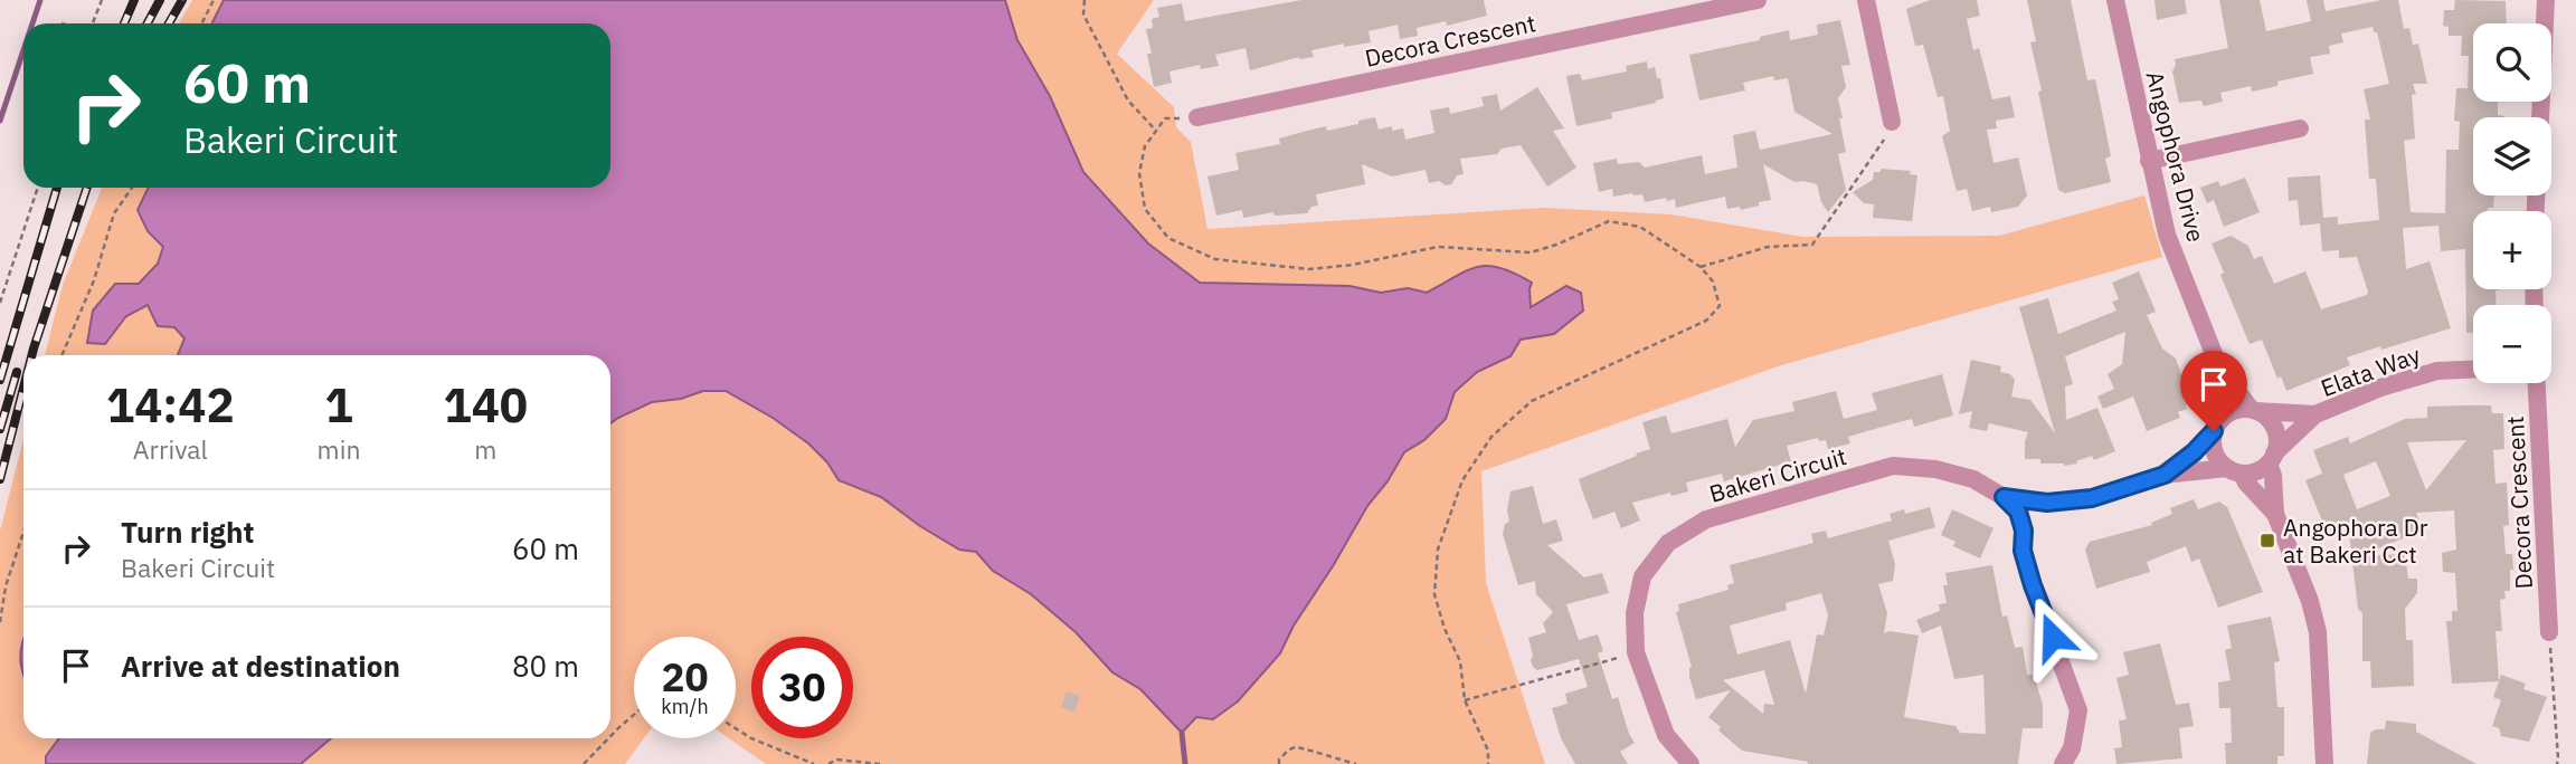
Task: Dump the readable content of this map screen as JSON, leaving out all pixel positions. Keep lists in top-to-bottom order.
{
  "streets": {
    "street": [
      "Decora Crescent",
      "Angophora Drive",
      "Elata Way",
      "Bakeri Circuit"
    ]
  },
  "crossings": [
    ["Angophora Drive", "Elata Way"],
    ["Angophora Drive", "Bakeri Circuit"],
    ["Elata Way", "Bakeri Circuit"]
  ],
  "places": {
    "transit": ["Angophora Dr at Bakeri Cct"]
  },
  "page": {
    "map_buttons": ["+", "−"],
    "turn": ["60 m", "Bakeri Circuit"],
    "eta": [
      "14:42",
      "Arrival",
      "1",
      "min",
      "140",
      "m"
    ],
    "list": [
      {
        "name": "Turn right",
        "note": "Bakeri Circuit",
        "value": "60 m"
      },
      {
        "name": "Arrive at destination",
        "value": "80 m"
      }
    ],
    "speed": "20 km/h",
    "limit": "30"
  }
}
